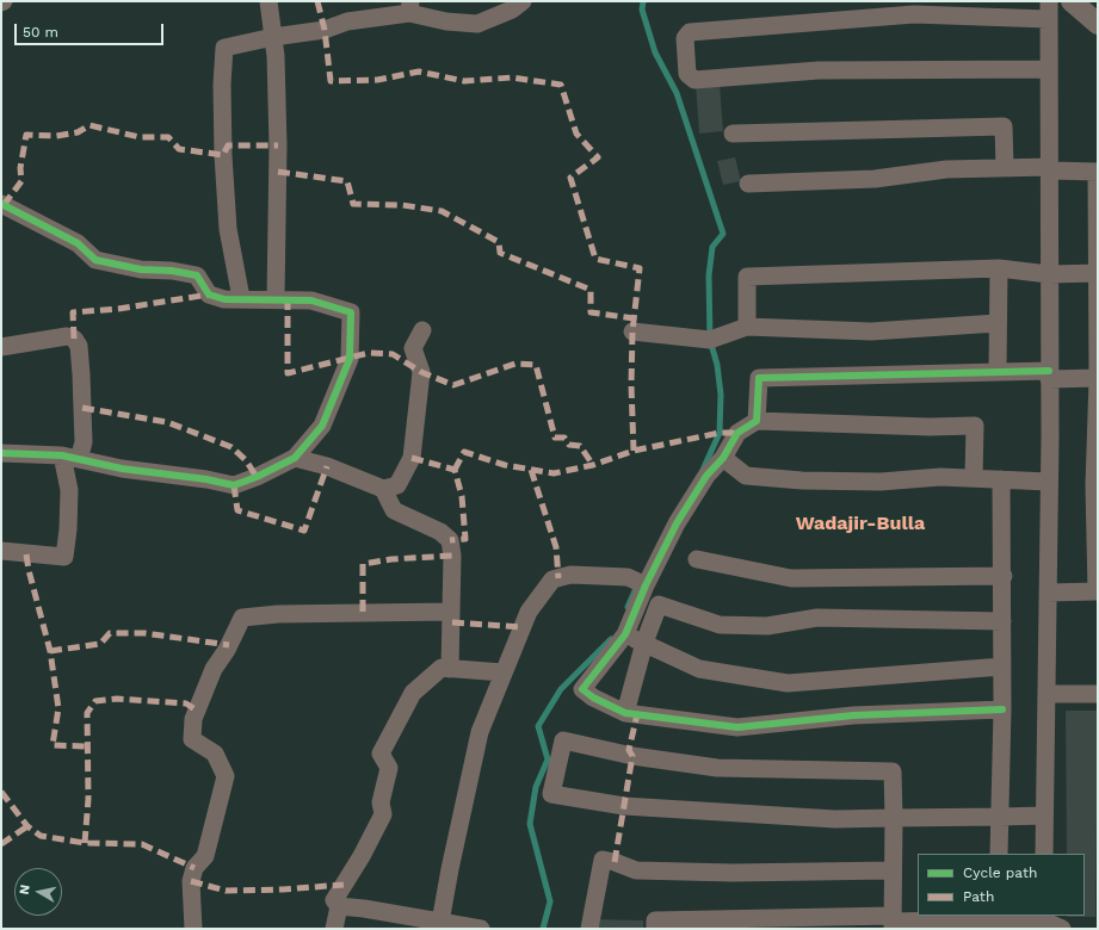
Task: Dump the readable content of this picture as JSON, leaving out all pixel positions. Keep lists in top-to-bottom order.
{
  "districts": ["Wadajir-Bulla"],
  "legend": ["Cycle path", "Path"],
  "scale_bar": "50 m",
  "north": "left"
}
